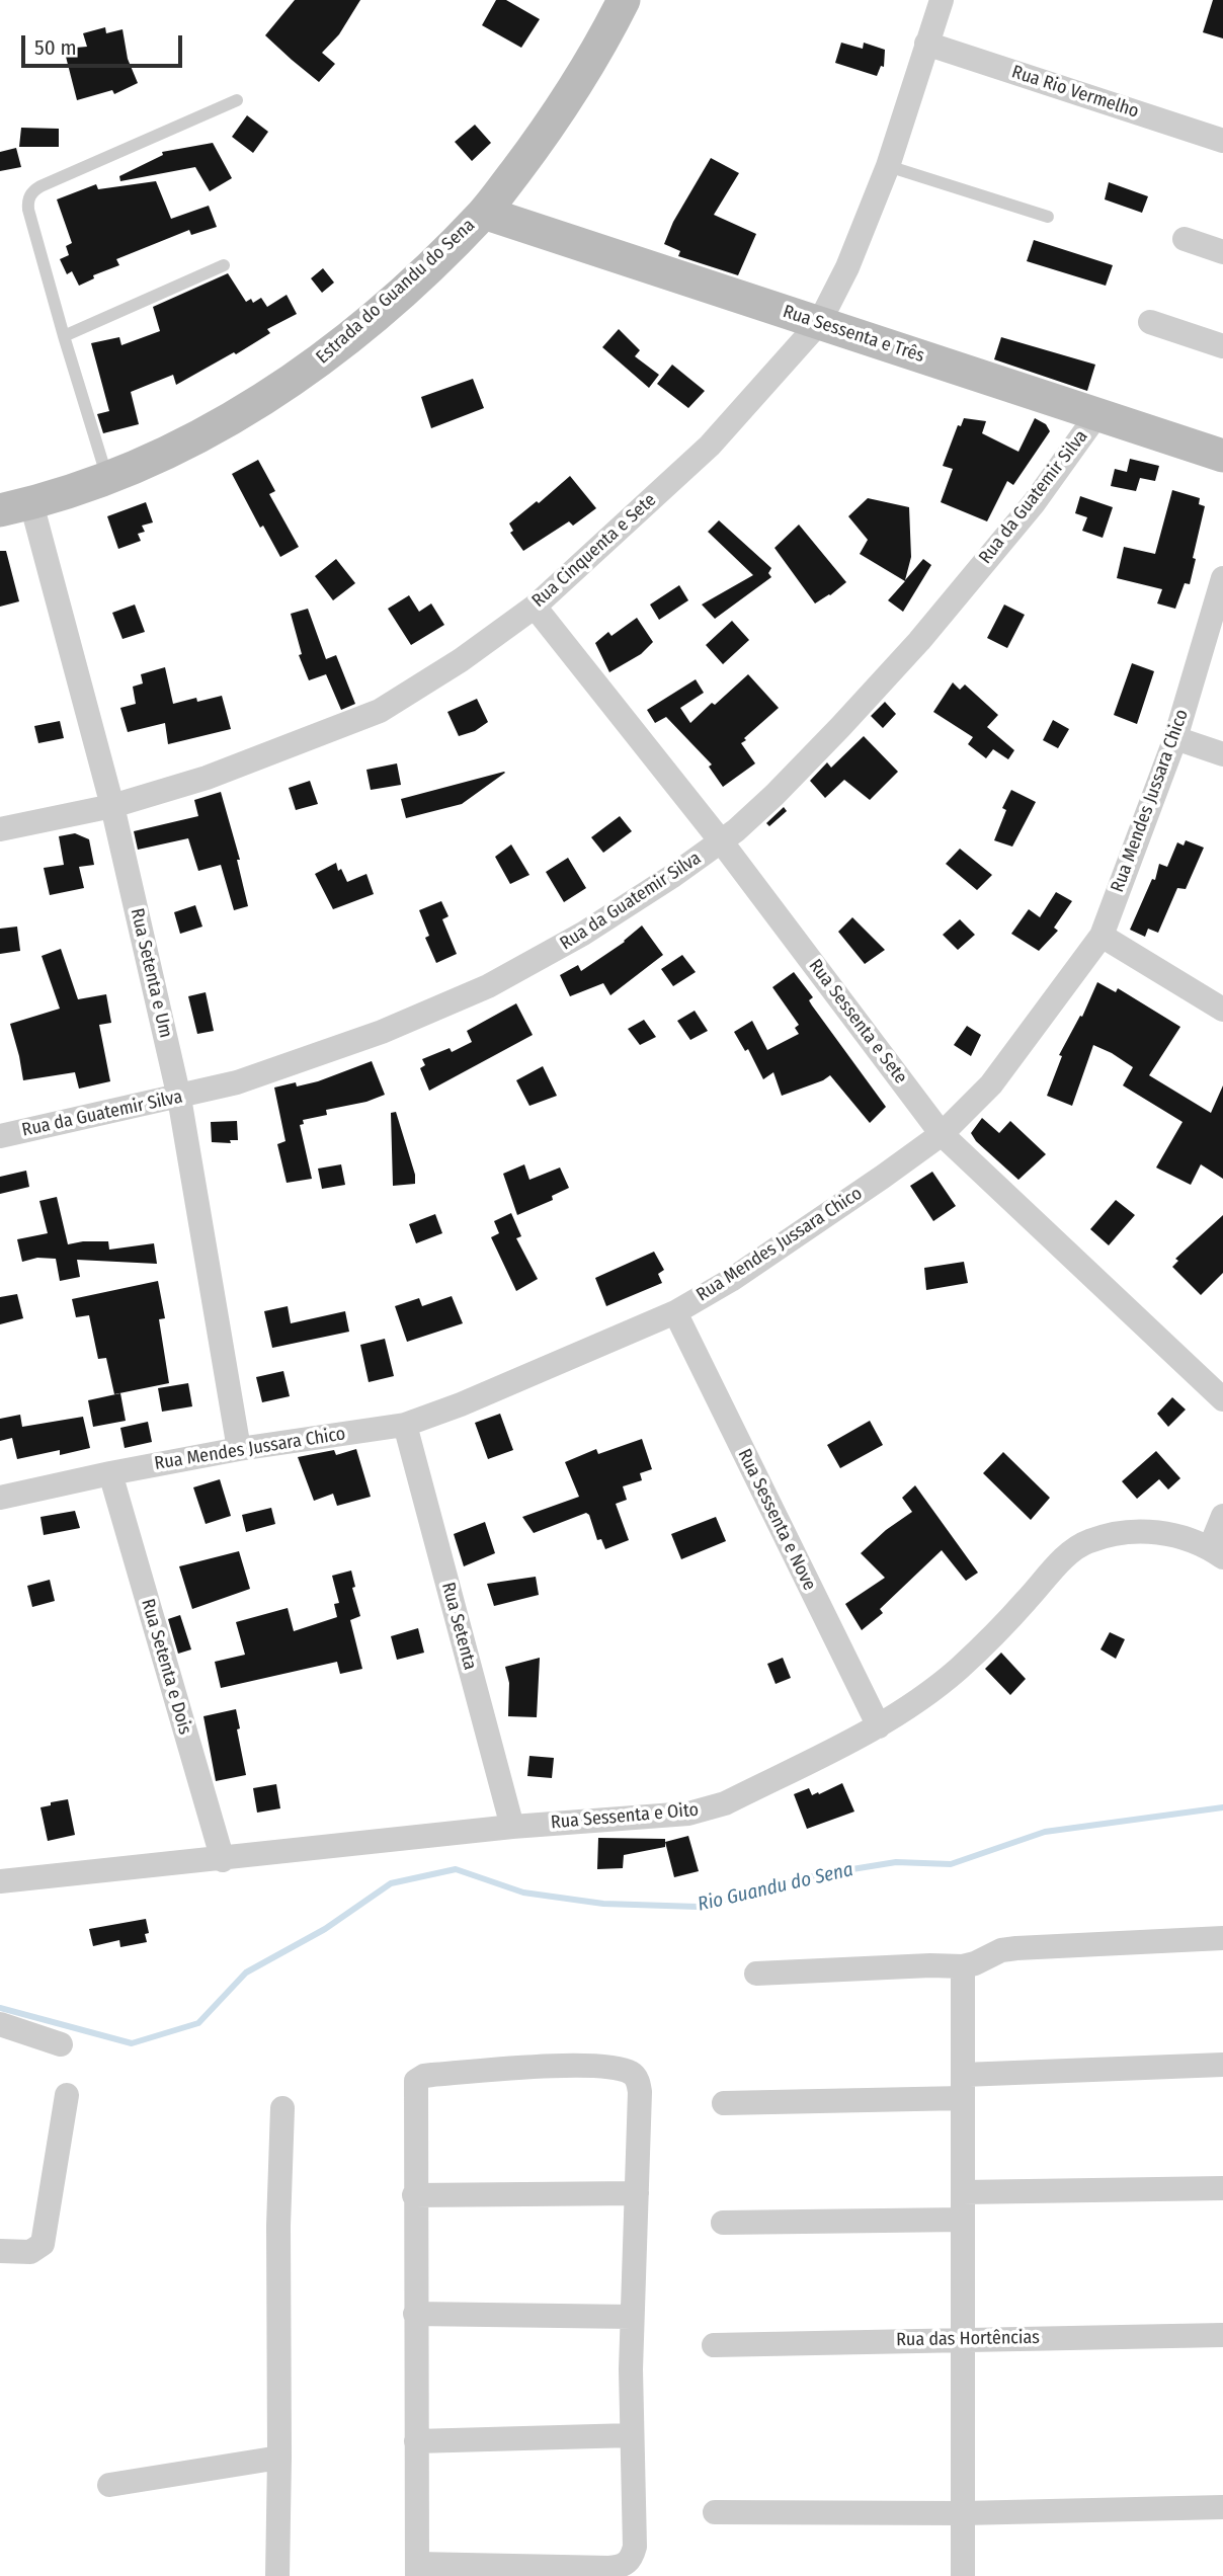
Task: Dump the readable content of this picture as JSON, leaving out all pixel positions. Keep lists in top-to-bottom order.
{
  "streets": {
    "main road": ["Estrada do Guandu do Sena", "Rua Sessenta e Três"],
    "street": [
      "Rua Rio Vermelho",
      "Rua da Guatemir Silva",
      "Rua Cinquenta e Sete",
      "Rua Mendes Jussara Chico",
      "Rua Setenta e Um",
      "Rua Sessenta e Sete",
      "Rua Sessenta e Nove",
      "Rua Setenta",
      "Rua Setenta e Dois",
      "Rua Sessenta e Oito",
      "Rua das Hortências"
    ]
  },
  "crossings": [
    ["Rua Rio Vermelho", "Rua Cinquenta e Sete"],
    ["Estrada do Guandu do Sena", "Rua Sessenta e Três"],
    ["Estrada do Guandu do Sena", "Rua Setenta e Um"],
    ["Rua Sessenta e Três", "Rua da Guatemir Silva"],
    ["Rua Sessenta e Três", "Rua Cinquenta e Sete"],
    ["Rua da Guatemir Silva", "Rua Setenta e Um"],
    ["Rua da Guatemir Silva", "Rua Sessenta e Sete"],
    ["Rua Cinquenta e Sete", "Rua Setenta e Um"],
    ["Rua Cinquenta e Sete", "Rua Sessenta e Sete"],
    ["Rua Mendes Jussara Chico", "Rua Setenta e Um"],
    ["Rua Mendes Jussara Chico", "Rua Sessenta e Sete"],
    ["Rua Mendes Jussara Chico", "Rua Sessenta e Nove"],
    ["Rua Mendes Jussara Chico", "Rua Setenta"],
    ["Rua Mendes Jussara Chico", "Rua Setenta e Dois"],
    ["Rua Sessenta e Nove", "Rua Sessenta e Oito"],
    ["Rua Setenta", "Rua Sessenta e Oito"],
    ["Rua Setenta e Dois", "Rua Sessenta e Oito"]
  ],
  "water": ["Rio Guandu do Sena"],
  "scale_bar": "50 m"
}
